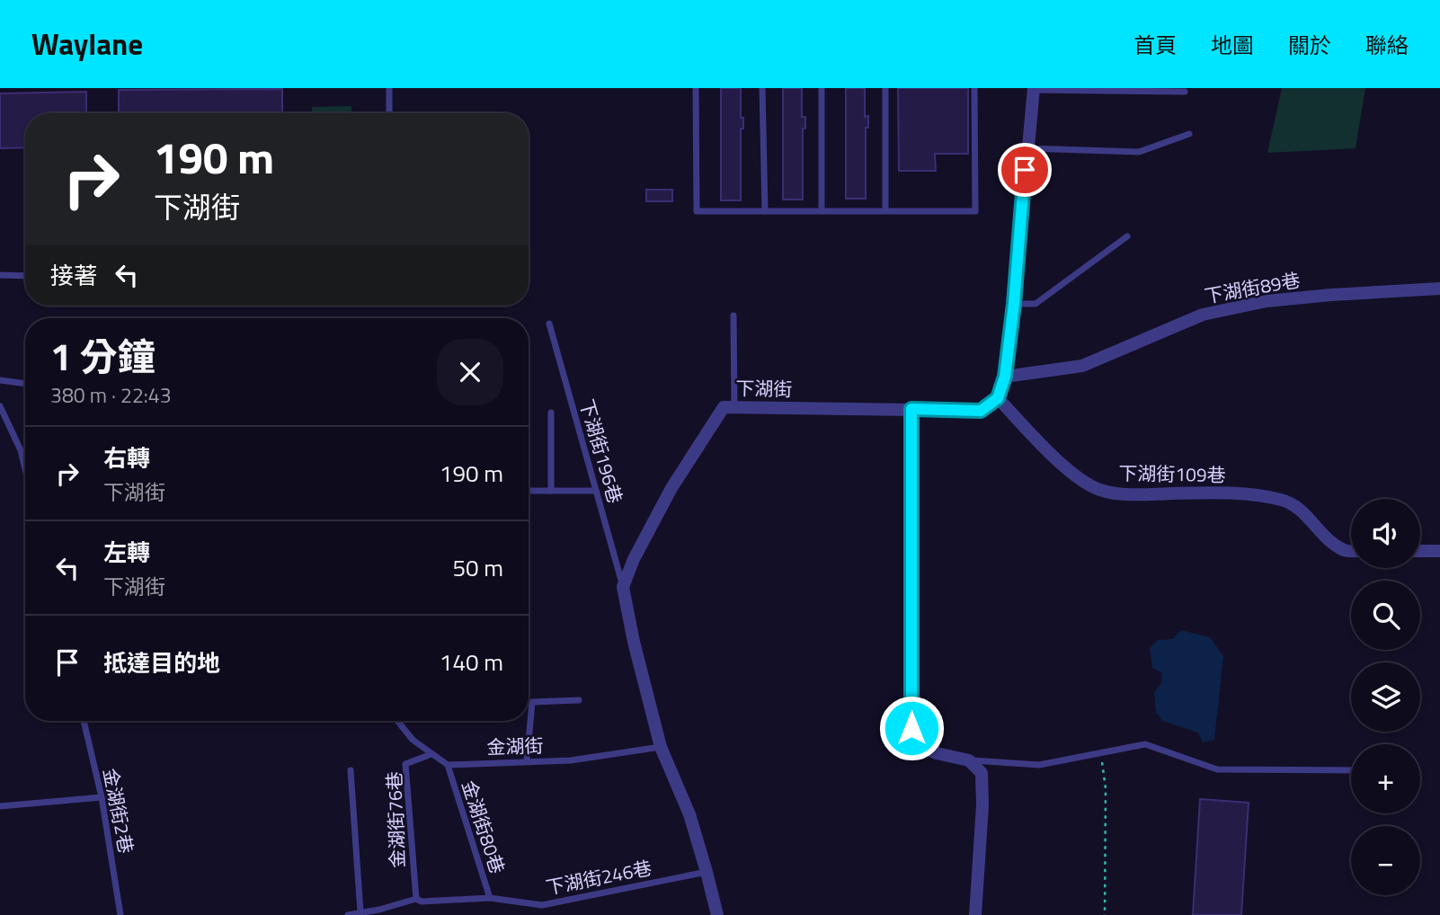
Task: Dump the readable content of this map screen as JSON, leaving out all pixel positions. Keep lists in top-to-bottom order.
{
  "streets": {
    "street": ["下湖街89巷", "下湖街", "下湖街109巷"],
    "lane": [
      "下湖街196巷",
      "金湖街",
      "金湖街2巷",
      "金湖街76巷",
      "金湖街80巷",
      "下湖街246巷"
    ]
  },
  "crossings": [
    ["下湖街", "下湖街196巷"],
    ["下湖街", "下湖街109巷"],
    ["金湖街", "金湖街80巷"],
    ["金湖街76巷", "下湖街246巷"],
    ["金湖街80巷", "下湖街246巷"]
  ],
  "page": {
    "header": "Waylane",
    "nav": [
      "首頁",
      "地圖",
      "關於",
      "聯絡"
    ],
    "turn": ["190 m", "下湖街"],
    "then": "接著",
    "heading": ["1 分鐘", "380 m · 22:43"],
    "list": [
      {
        "name": "右轉",
        "note": "下湖街",
        "value": "190 m"
      },
      {
        "name": "左轉",
        "note": "下湖街",
        "value": "50 m"
      },
      {
        "name": "抵達目的地",
        "value": "140 m"
      }
    ],
    "map_buttons": ["+", "−"]
  }
}
